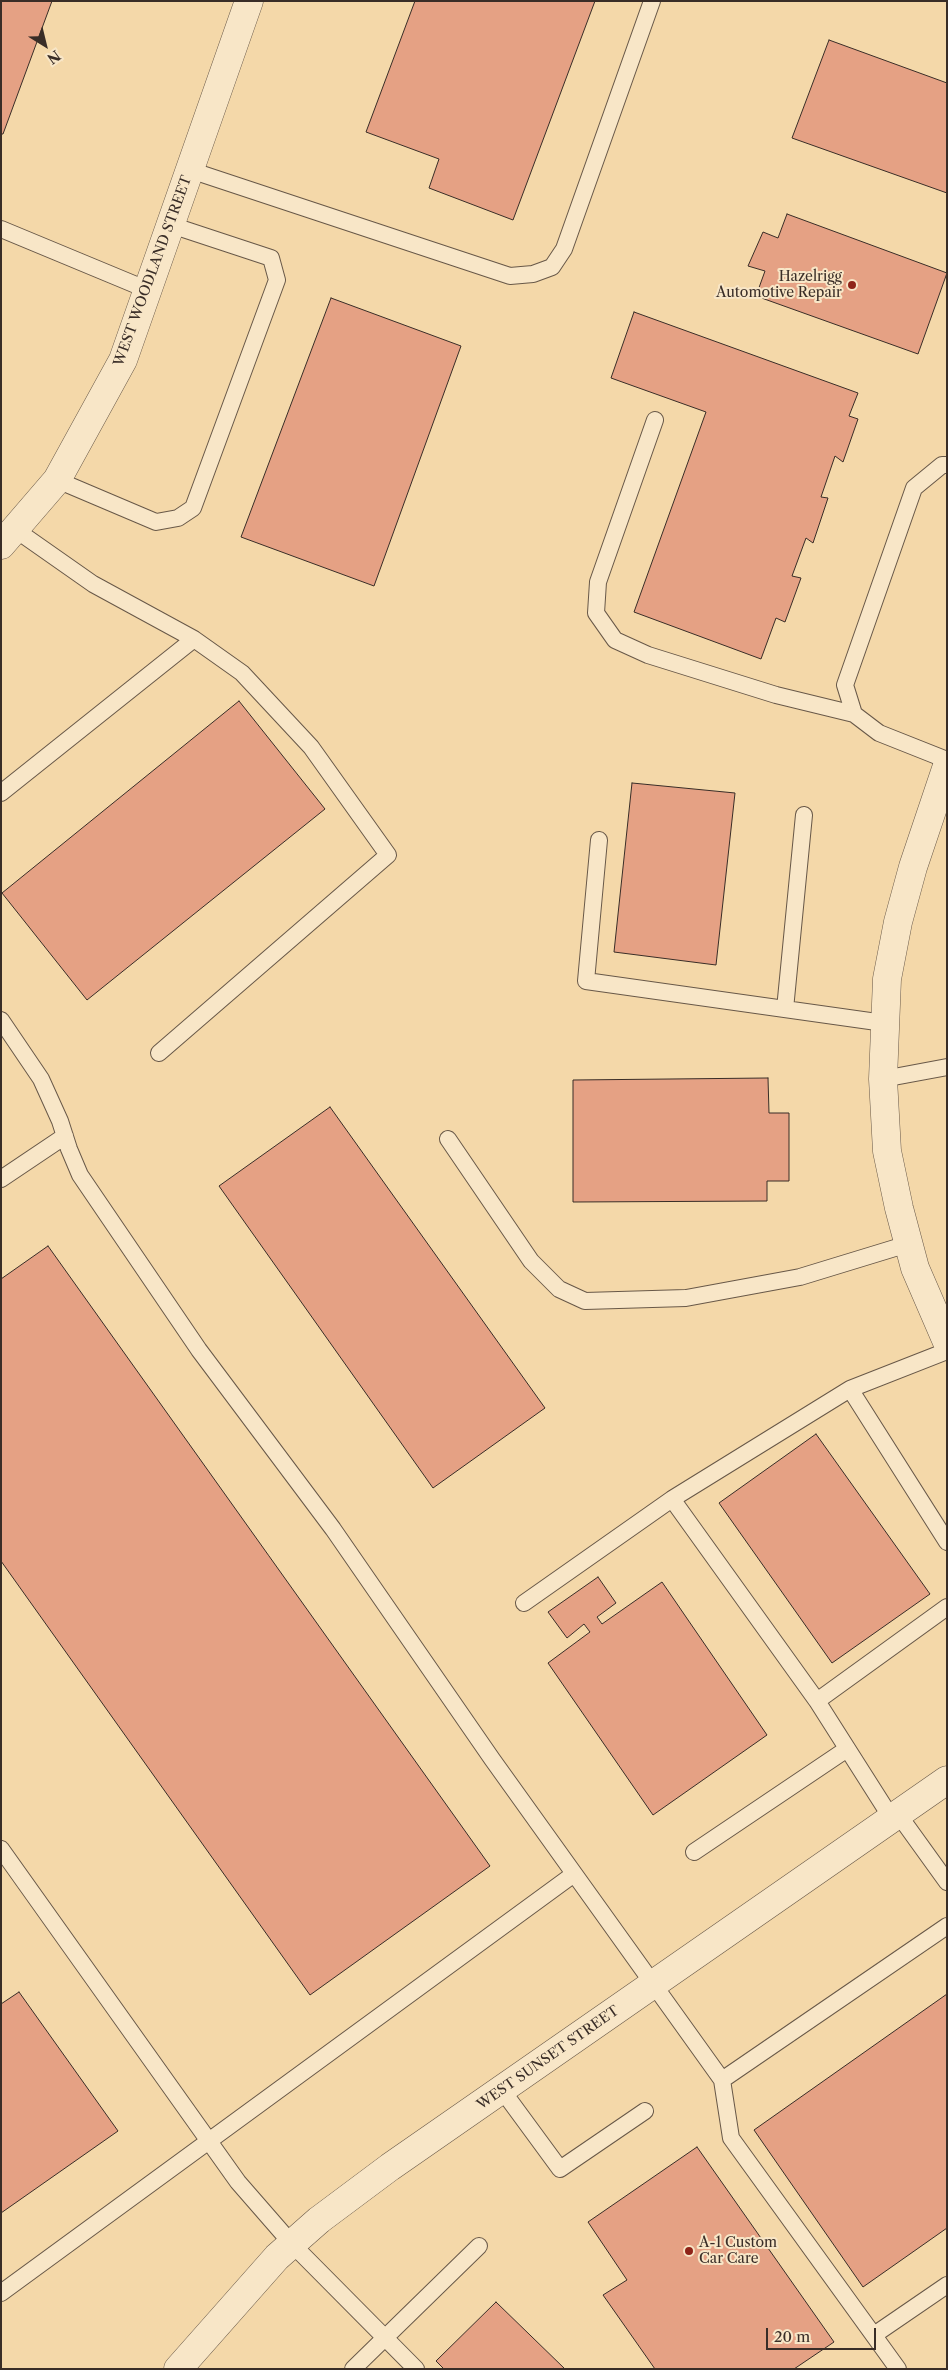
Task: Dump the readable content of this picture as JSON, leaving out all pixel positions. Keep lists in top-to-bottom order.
{
  "streets": {
    "street": ["WEST WOODLAND STREET", "WEST SUNSET STREET"]
  },
  "places": ["Hazelrigg Automotive Repair", "A-1 Custom Car Care"],
  "scale_bar": "20 m",
  "north": "bottom right"
}
